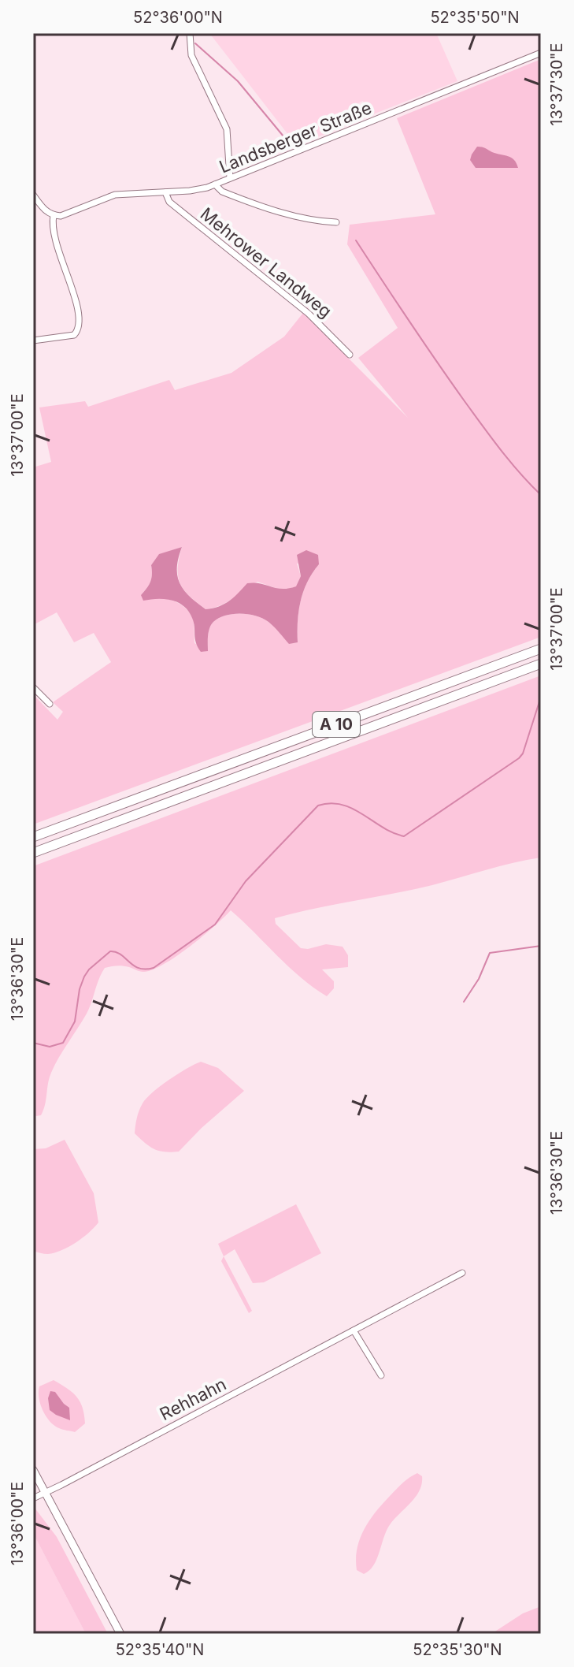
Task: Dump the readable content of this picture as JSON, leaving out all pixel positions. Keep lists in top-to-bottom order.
{
  "streets": {
    "highway": ["A 10"],
    "street": ["Landsberger Straße", "Mehrower Landweg", "Rehhahn"]
  },
  "crossings": [
    ["Landsberger Straße", "Mehrower Landweg"]
  ],
  "coordinates": [
    "52°36'00\"N",
    "52°35'50\"N",
    "13°37'30\"E",
    "13°37'00\"E",
    "13°36'30\"E",
    "13°36'00\"E",
    "52°35'40\"N",
    "52°35'30\"N"
  ]
}
